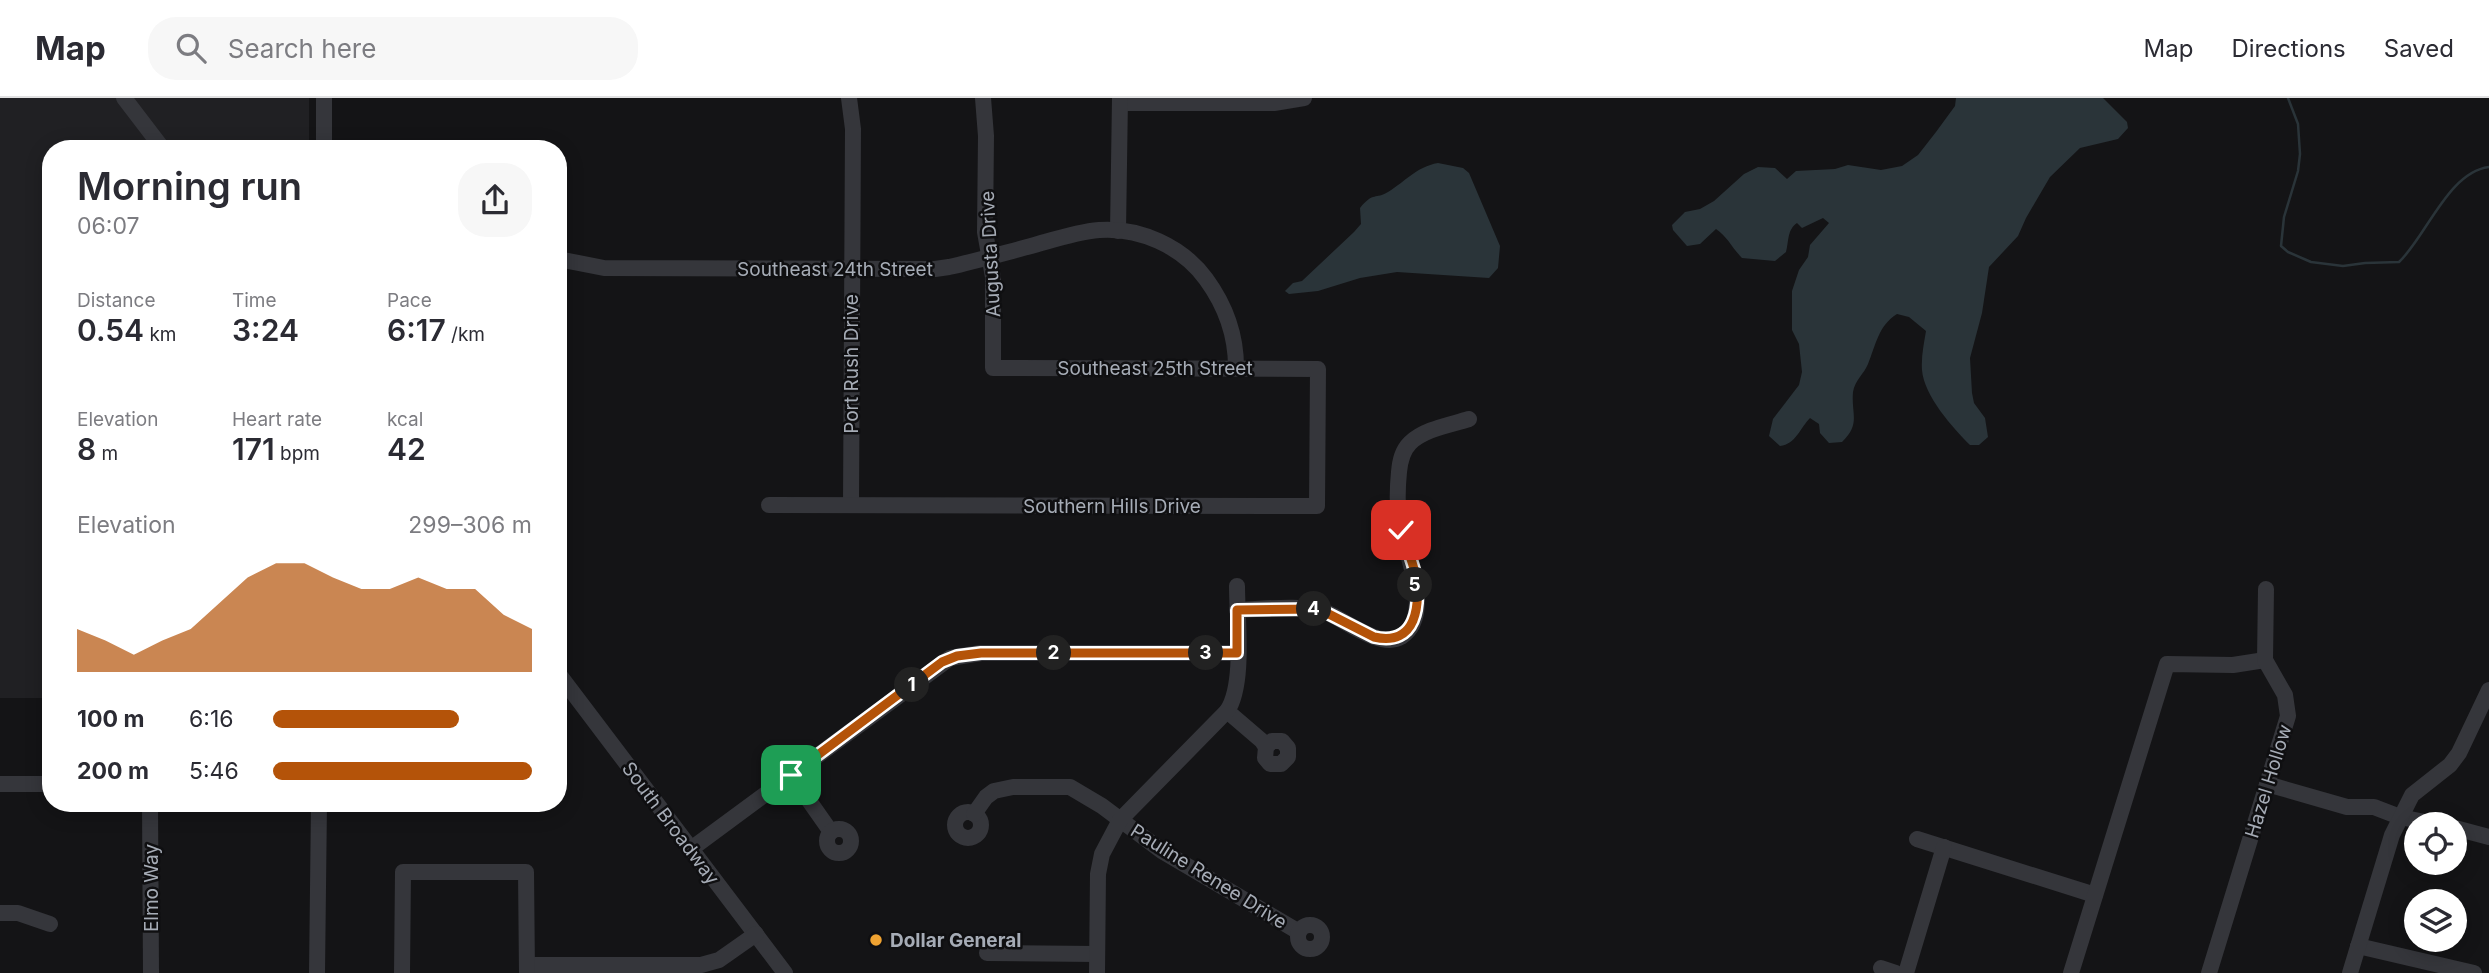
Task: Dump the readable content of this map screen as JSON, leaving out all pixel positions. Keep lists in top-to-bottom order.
{
  "streets": {
    "street": [
      "Augusta Drive",
      "Southeast 24th Street",
      "Port Rush Drive",
      "Southeast 25th Street",
      "Southern Hills Drive",
      "Hazel Hollow",
      "South Broadway",
      "Pauline Renee Drive",
      "Elmo Way"
    ]
  },
  "crossings": [
    ["Augusta Drive", "Southeast 24th Street"],
    ["Augusta Drive", "Southeast 25th Street"],
    ["Southeast 24th Street", "Port Rush Drive"],
    ["Southeast 24th Street", "Southeast 25th Street"],
    ["Port Rush Drive", "Southern Hills Drive"],
    ["Southeast 25th Street", "Southern Hills Drive"]
  ],
  "places": ["Dollar General"],
  "page": {
    "header": "Map",
    "search": "Search here",
    "nav": ["Map", "Directions", "Saved"],
    "heading": ["Morning run", "06:07"],
    "stats": [
      ["Distance", "0.54 km"],
      ["Time", "3:24"],
      ["Pace", "6:17 /km"],
      ["Elevation", "8 m"],
      ["Heart rate", "171 bpm"],
      ["kcal", "42"]
    ],
    "chart": ["Elevation", "299–306 m"],
    "pins": [
      "5",
      "4",
      "2",
      "3",
      "1"
    ],
    "list": [
      {
        "name": "100 m",
        "note": "6:16"
      },
      {
        "name": "200 m",
        "note": "5:46"
      }
    ]
  }
}
